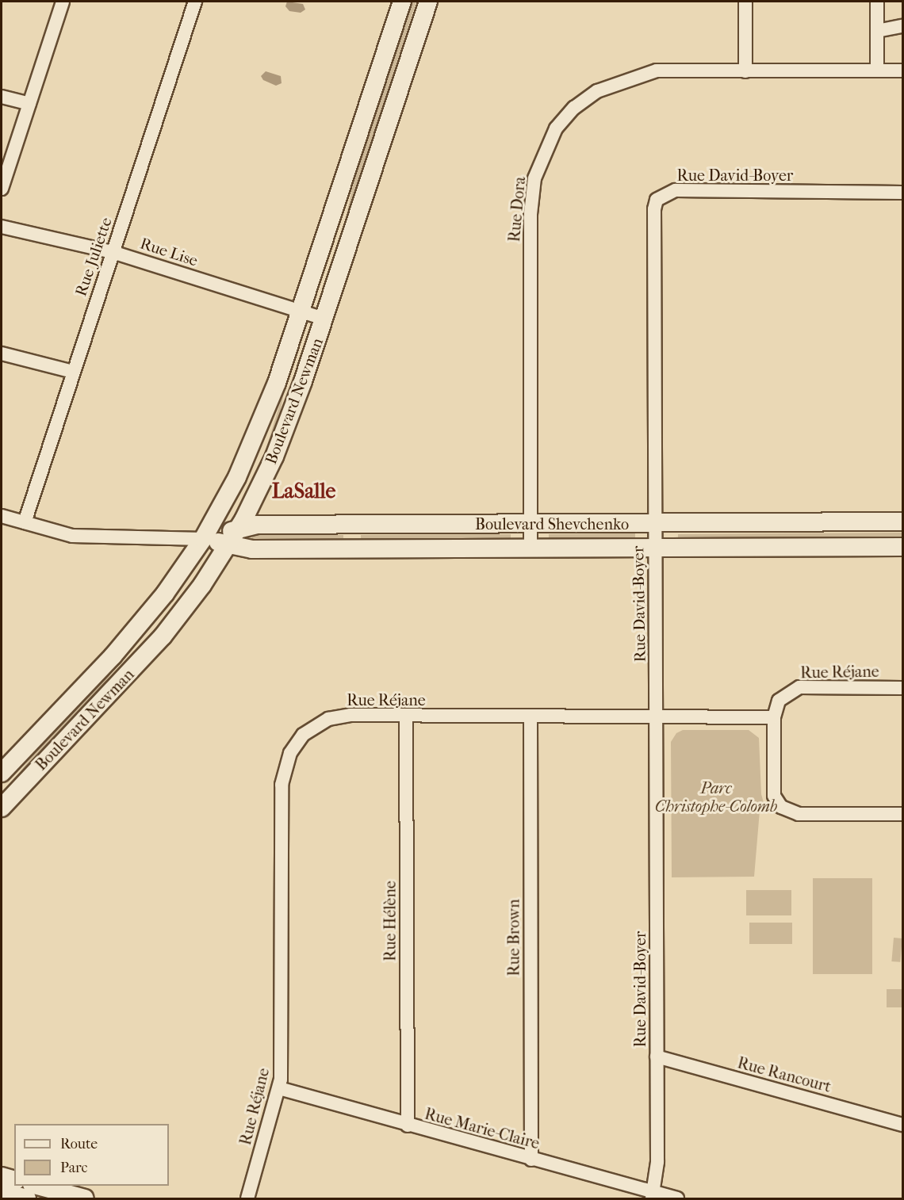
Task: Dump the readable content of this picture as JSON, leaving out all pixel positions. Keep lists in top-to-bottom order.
{
  "streets": {
    "main road": ["Boulevard Newman", "Boulevard Shevchenko"],
    "street": [
      "Rue David-Boyer",
      "Rue Dora",
      "Rue Lise",
      "Rue Juliette",
      "Rue Réjane",
      "Rue Hélène",
      "Rue Brown",
      "Rue Rancourt",
      "Rue Marie-Claire"
    ]
  },
  "crossings": [
    ["Rue David-Boyer", "Boulevard Shevchenko"],
    ["Rue David-Boyer", "Rue Réjane"],
    ["Rue David-Boyer", "Rue Rancourt"],
    ["Rue David-Boyer", "Rue Marie-Claire"],
    ["Rue Dora", "Boulevard Shevchenko"],
    ["Rue Lise", "Rue Juliette"],
    ["Rue Lise", "Boulevard Newman"],
    ["Rue Juliette", "Boulevard Shevchenko"],
    ["Boulevard Newman", "Boulevard Shevchenko"],
    ["Rue Réjane", "Rue Hélène"],
    ["Rue Réjane", "Rue Brown"],
    ["Rue Réjane", "Rue Marie-Claire"],
    ["Rue Hélène", "Rue Marie-Claire"],
    ["Rue Brown", "Rue Marie-Claire"]
  ],
  "districts": ["LaSalle"],
  "parks": ["Parc Christophe-Colomb"],
  "legend": ["Route", "Parc"]
}
